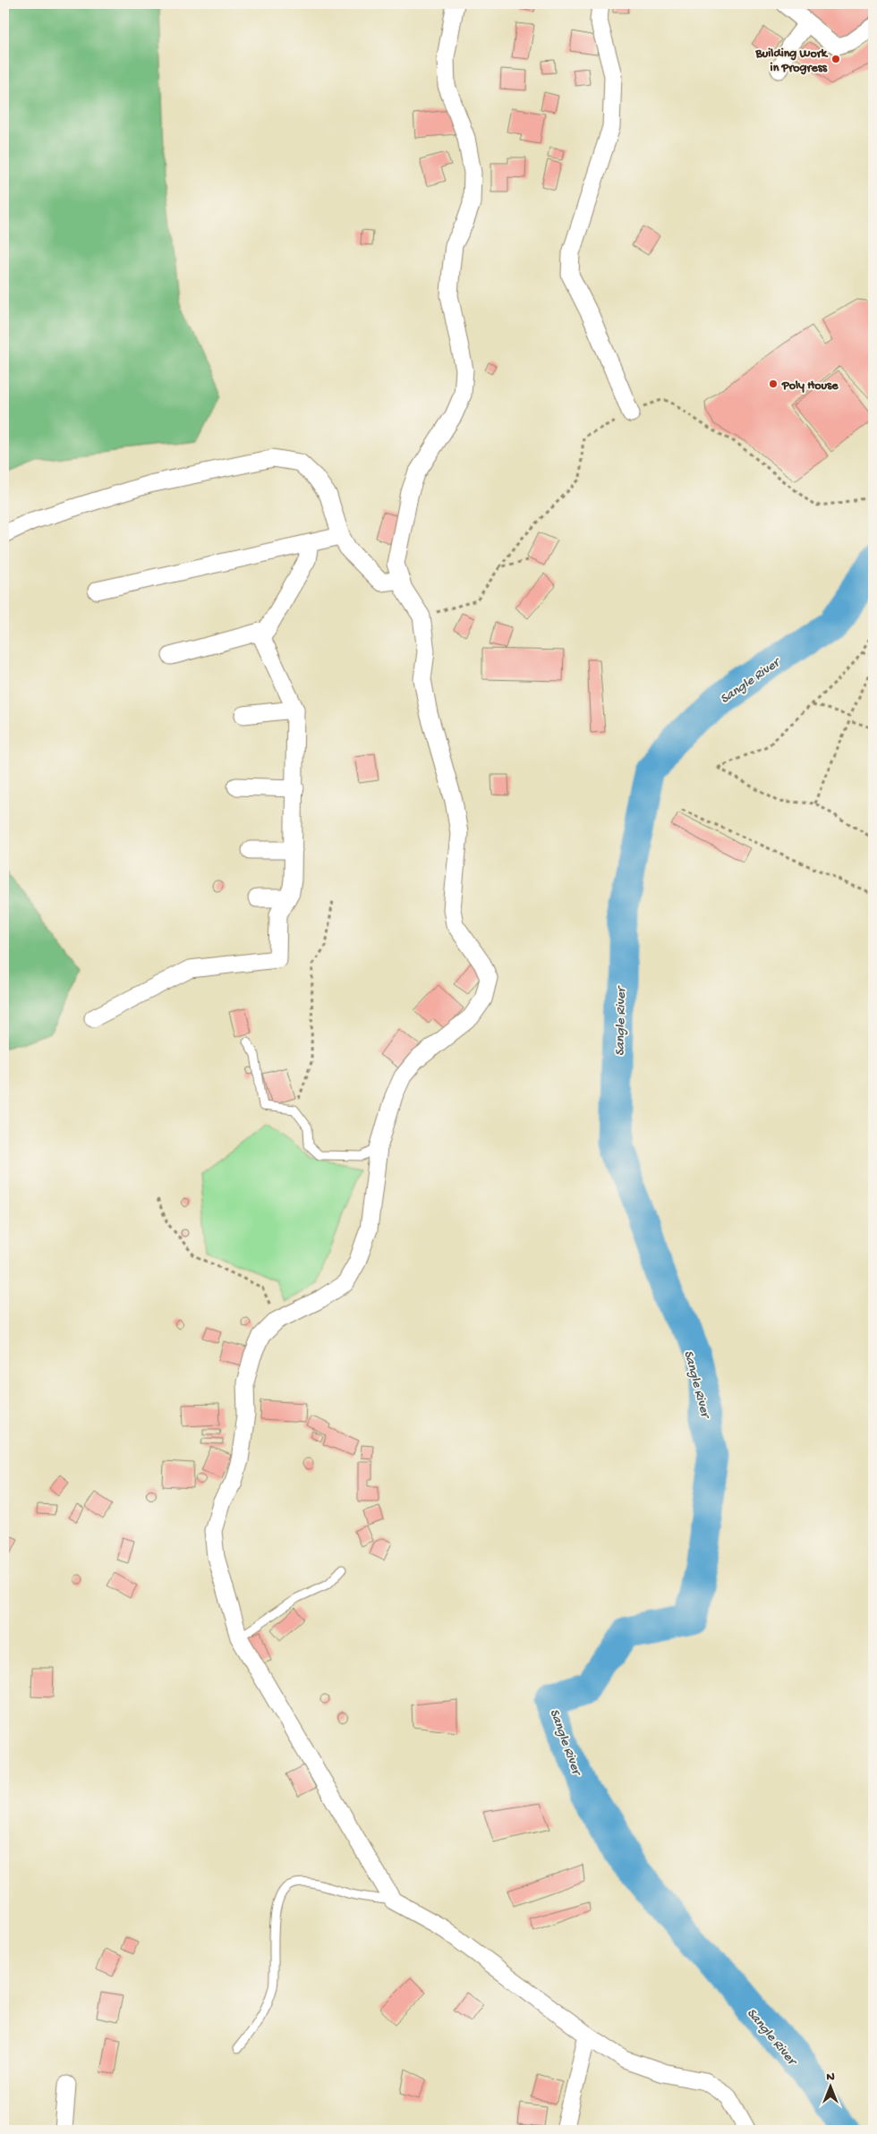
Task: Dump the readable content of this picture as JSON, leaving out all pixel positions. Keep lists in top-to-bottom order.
{
  "water": ["Sangle River"],
  "places": ["Building Work in Progress", "Poly House"],
  "north": "top"
}
